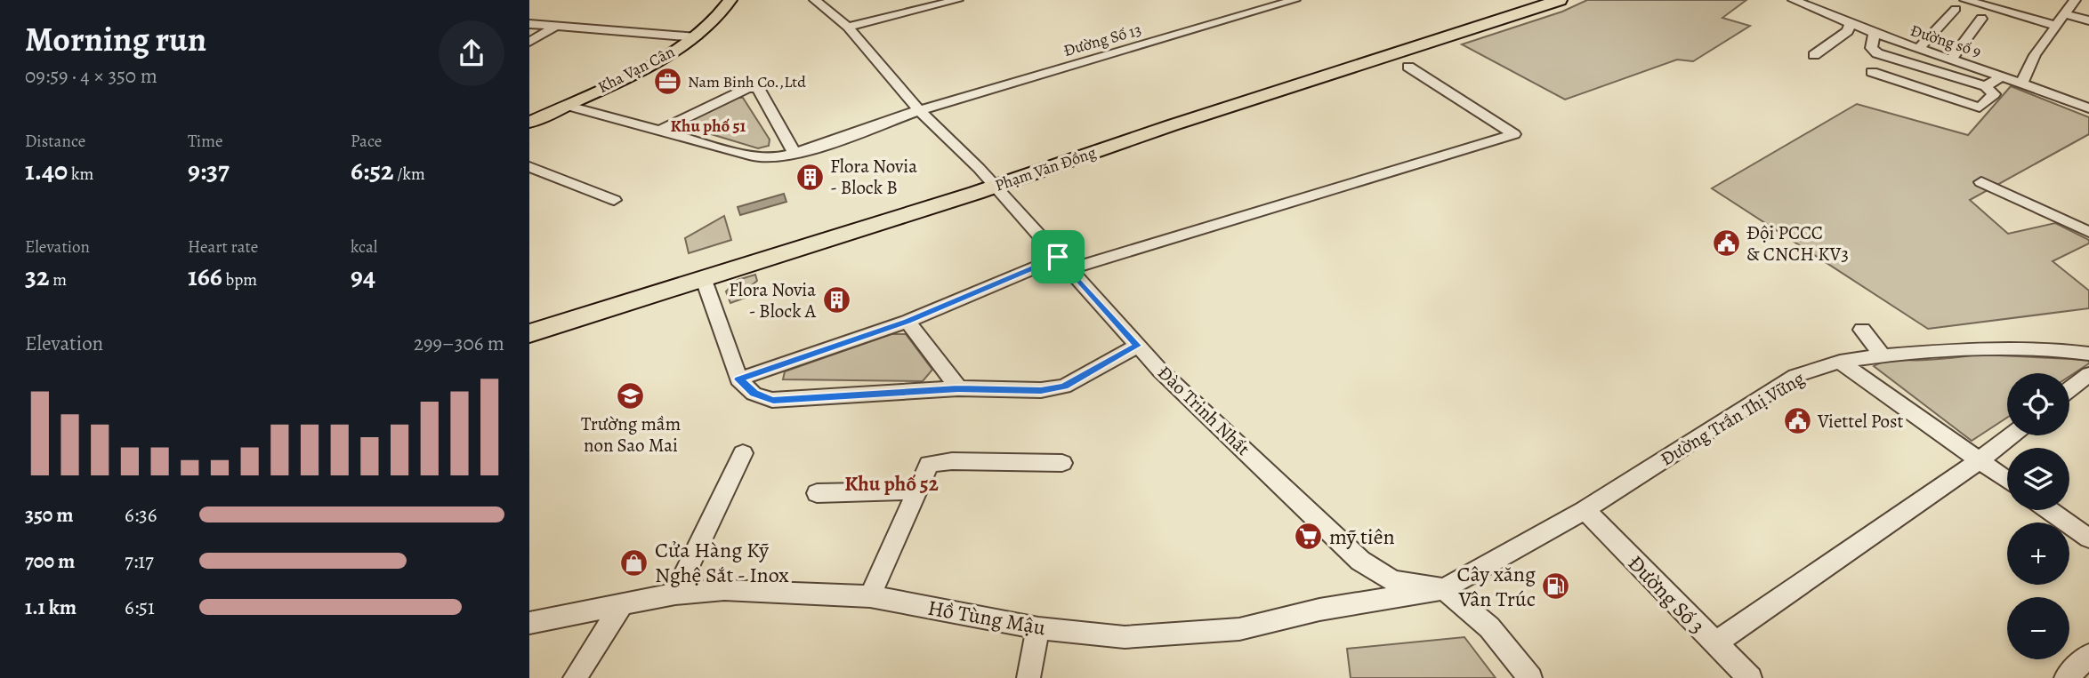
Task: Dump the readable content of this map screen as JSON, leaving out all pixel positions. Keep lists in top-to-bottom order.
{
  "streets": {
    "highway": ["Phạm Văn Đồng"],
    "main road": ["Kha Vạn Cân"],
    "street": [
      "Đường Số 13",
      "Đường số 9",
      "Đào Trinh Nhất",
      "Đường Trần Thị Vững",
      "Đường Số 3",
      "Hồ Tùng Mậu"
    ]
  },
  "crossings": [
    ["Đường Số 13", "Kha Vạn Cân"],
    ["Đường Số 13", "Đào Trinh Nhất"],
    ["Phạm Văn Đồng", "Đào Trinh Nhất"],
    ["Đào Trinh Nhất", "Đường Trần Thị Vững"],
    ["Đào Trinh Nhất", "Hồ Tùng Mậu"],
    ["Đường Trần Thị Vững", "Đường Số 3"],
    ["Đường Trần Thị Vững", "Hồ Tùng Mậu"]
  ],
  "districts": ["Khu phố 51", "Khu phố 52"],
  "places": {
    "office": ["Nam Binh Co.,Ltd"],
    "building": ["Flora Novia - Block B", "Flora Novia - Block A"],
    "public building": ["Đội PCCC & CNCH KV3", "Viettel Post"],
    "school or university": ["Trường mầm non Sao Mai"],
    "supermarket": ["mỹ tiên"],
    "shop": ["Cửa Hàng Kỹ Nghệ Sắt - Inox"],
    "fuel station": ["Cây xăng Vân Trúc"]
  },
  "page": {
    "heading": ["Morning run", "09:59 · 4 × 350 m"],
    "stats": [
      ["Distance", "1.40 km"],
      ["Time", "9:37"],
      ["Pace", "6:52 /km"],
      ["Elevation", "32 m"],
      ["Heart rate", "166 bpm"],
      ["kcal", "94"]
    ],
    "chart": ["Elevation", "299–306 m"],
    "map_buttons": ["+", "−"],
    "list": [
      {
        "name": "350 m",
        "note": "6:36"
      },
      {
        "name": "700 m",
        "note": "7:17"
      },
      {
        "name": "1.1 km",
        "note": "6:51"
      }
    ]
  }
}
